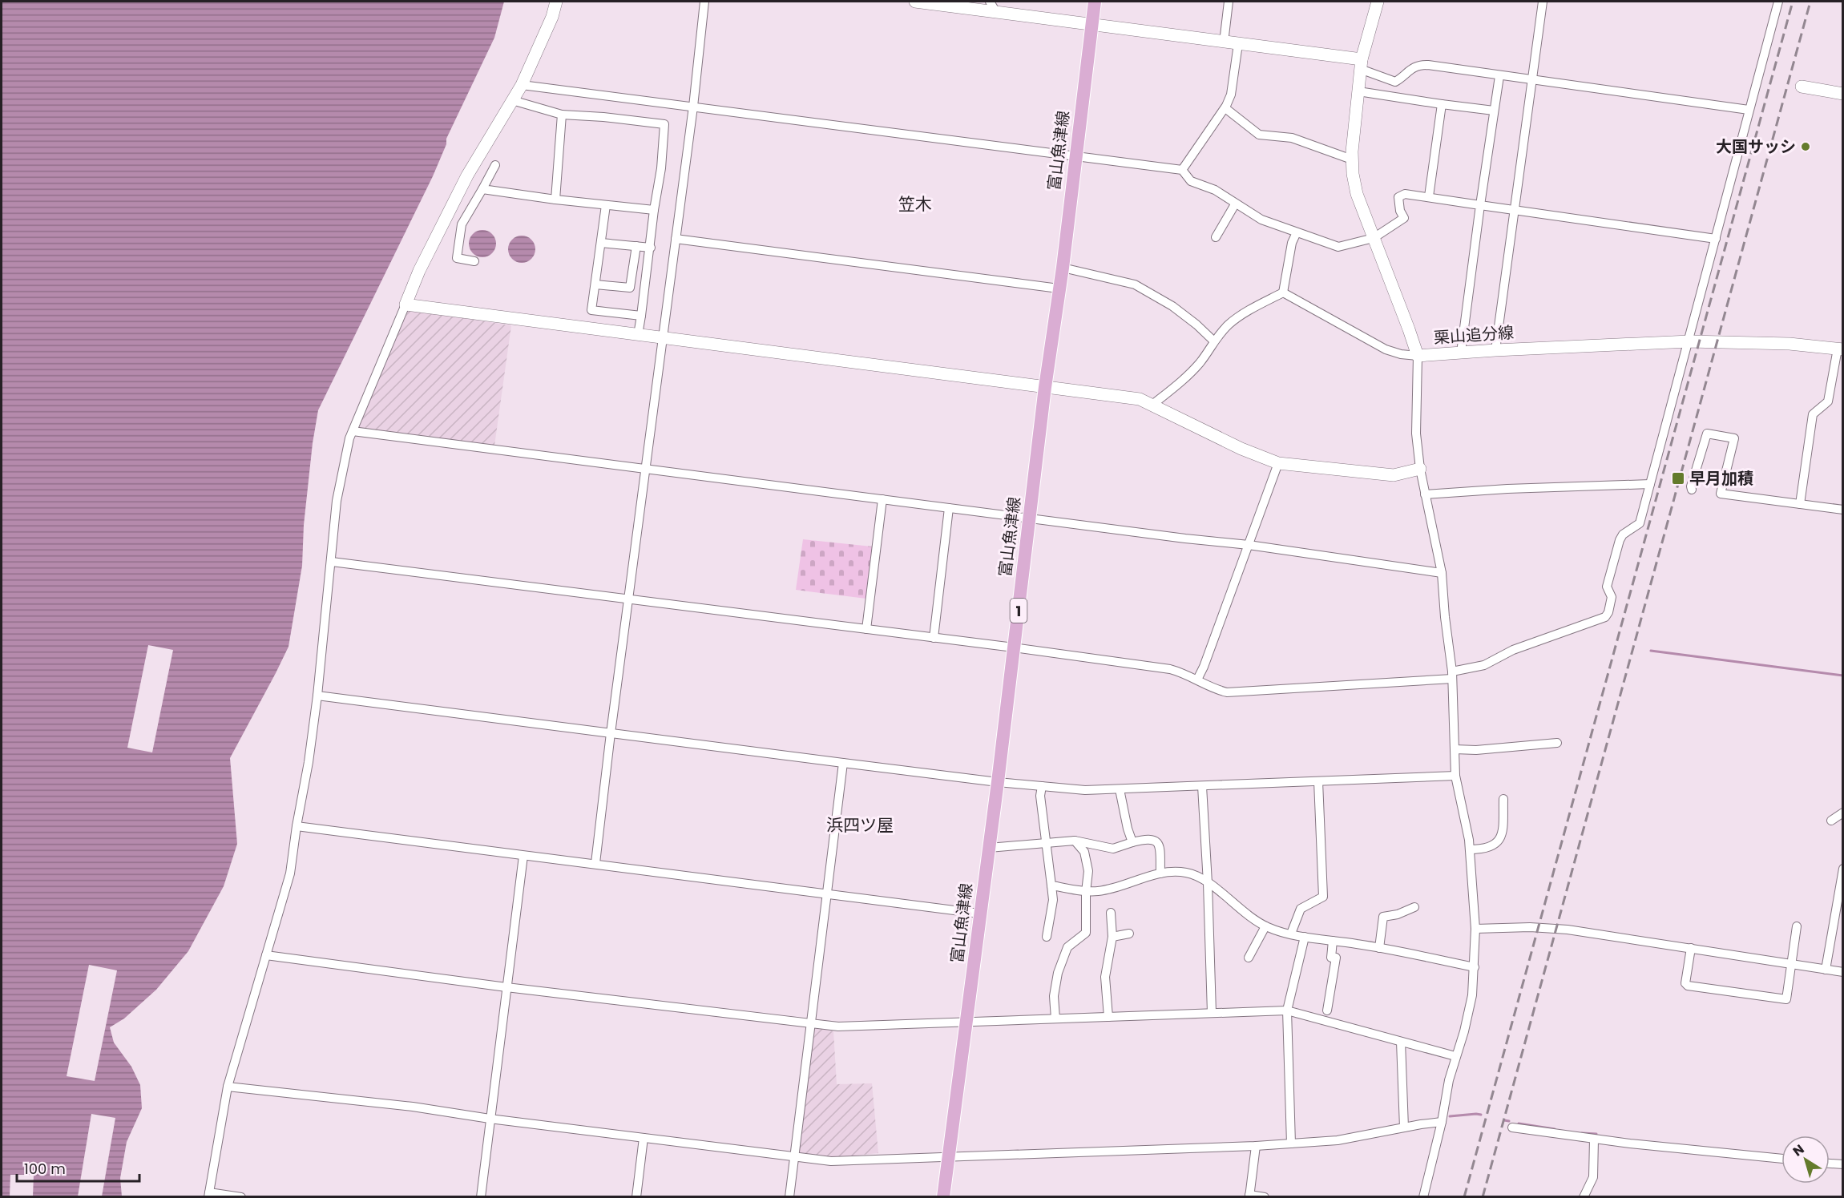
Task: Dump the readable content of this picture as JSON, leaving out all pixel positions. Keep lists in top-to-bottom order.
{
  "streets": {
    "main road": ["富山魚津線", "1"],
    "street": ["栗山追分線"]
  },
  "crossings": [
    ["富山魚津線", "1"]
  ],
  "districts": ["笠木", "浜四ツ屋"],
  "places": {
    "other": ["大国サッシ"],
    "transit": ["早月加積"]
  },
  "scale_bar": "100 m",
  "north": "top left"
}
